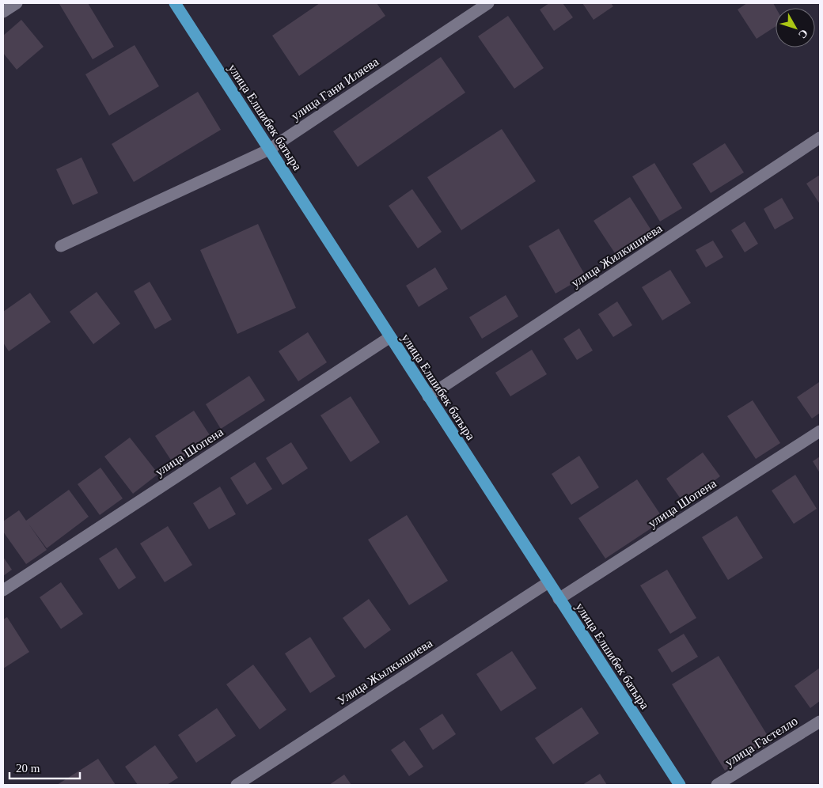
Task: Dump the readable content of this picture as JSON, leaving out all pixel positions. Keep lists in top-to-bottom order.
{
  "streets": {
    "main road": ["улица Елшибек батыра"],
    "street": [
      "улица Гани Иляева",
      "улица Жилкишиева",
      "улица Шопена",
      "Улица Жылкышиева",
      "улица Гастелло"
    ]
  },
  "crossings": [
    ["улица Гани Иляева", "улица Елшибек батыра"],
    ["улица Елшибек батыра", "улица Жилкишиева"],
    ["улица Елшибек батыра", "улица Шопена"],
    ["улица Елшибек батыра", "Улица Жылкышиева"]
  ],
  "scale_bar": "20 m",
  "north": "bottom right"
}
